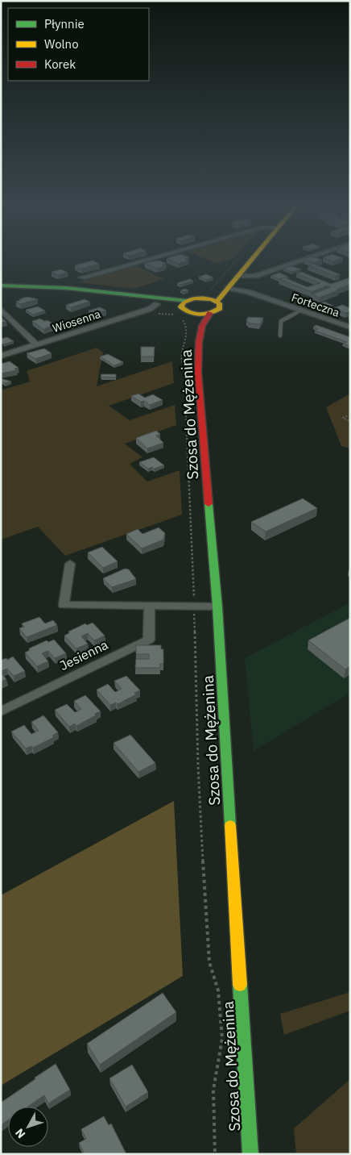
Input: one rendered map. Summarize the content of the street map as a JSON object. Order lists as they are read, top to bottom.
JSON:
{
  "streets": {
    "main road": ["Szosa do Mężenina"],
    "street": ["Forteczna", "Wiosenna", "Jesienna"]
  },
  "legend": ["Płynnie", "Wolno", "Korek"],
  "north": "bottom left"
}
